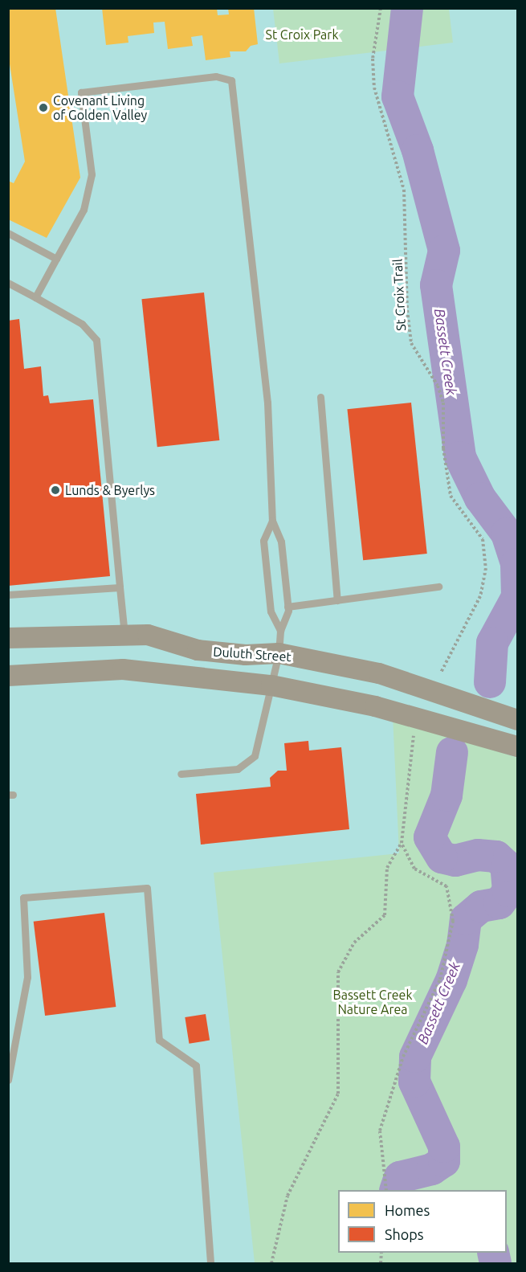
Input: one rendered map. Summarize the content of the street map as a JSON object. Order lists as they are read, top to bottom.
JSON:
{
  "streets": {
    "street": ["Duluth Street"],
    "path": ["St Croix Trail"]
  },
  "water": ["Bassett Creek"],
  "parks": ["St Croix Park", "Bassett Creek Nature Area"],
  "places": ["Covenant Living of Golden Valley", "Lunds & Byerlys"],
  "legend": ["Homes", "Shops"]
}
